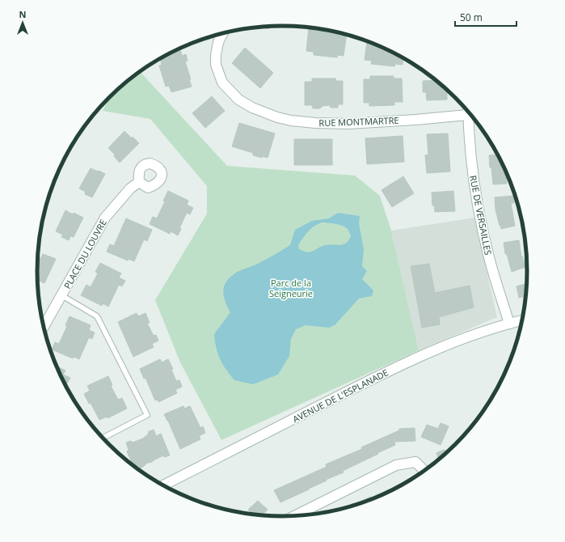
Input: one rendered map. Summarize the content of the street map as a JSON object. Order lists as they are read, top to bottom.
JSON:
{
  "streets": {
    "street": [
      "RUE MONTMARTRE",
      "RUE DE VERSAILLES",
      "PLACE DU LOUVRE",
      "AVENUE DE L'ESPLANADE"
    ]
  },
  "crossings": [
    ["RUE DE VERSAILLES", "AVENUE DE L'ESPLANADE"]
  ],
  "parks": ["Parc de la Seigneurie"],
  "scale_bar": "50 m",
  "north": "top"
}
